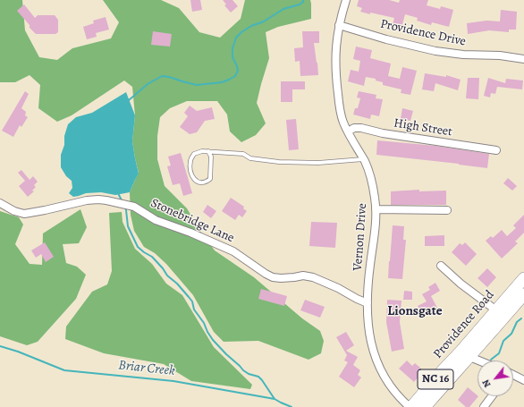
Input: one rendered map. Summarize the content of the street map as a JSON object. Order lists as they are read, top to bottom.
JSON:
{
  "streets": {
    "main road": ["Providence Road", "NC 16"],
    "street": [
      "Providence Drive",
      "High Street",
      "Stonebridge Lane",
      "Vernon Drive"
    ]
  },
  "crossings": [
    ["Providence Drive", "Vernon Drive"],
    ["High Street", "Vernon Drive"],
    ["Stonebridge Lane", "Vernon Drive"],
    ["Vernon Drive", "Providence Road"]
  ],
  "districts": ["Lionsgate"],
  "water": ["Briar Creek"],
  "north": "bottom left"
}
